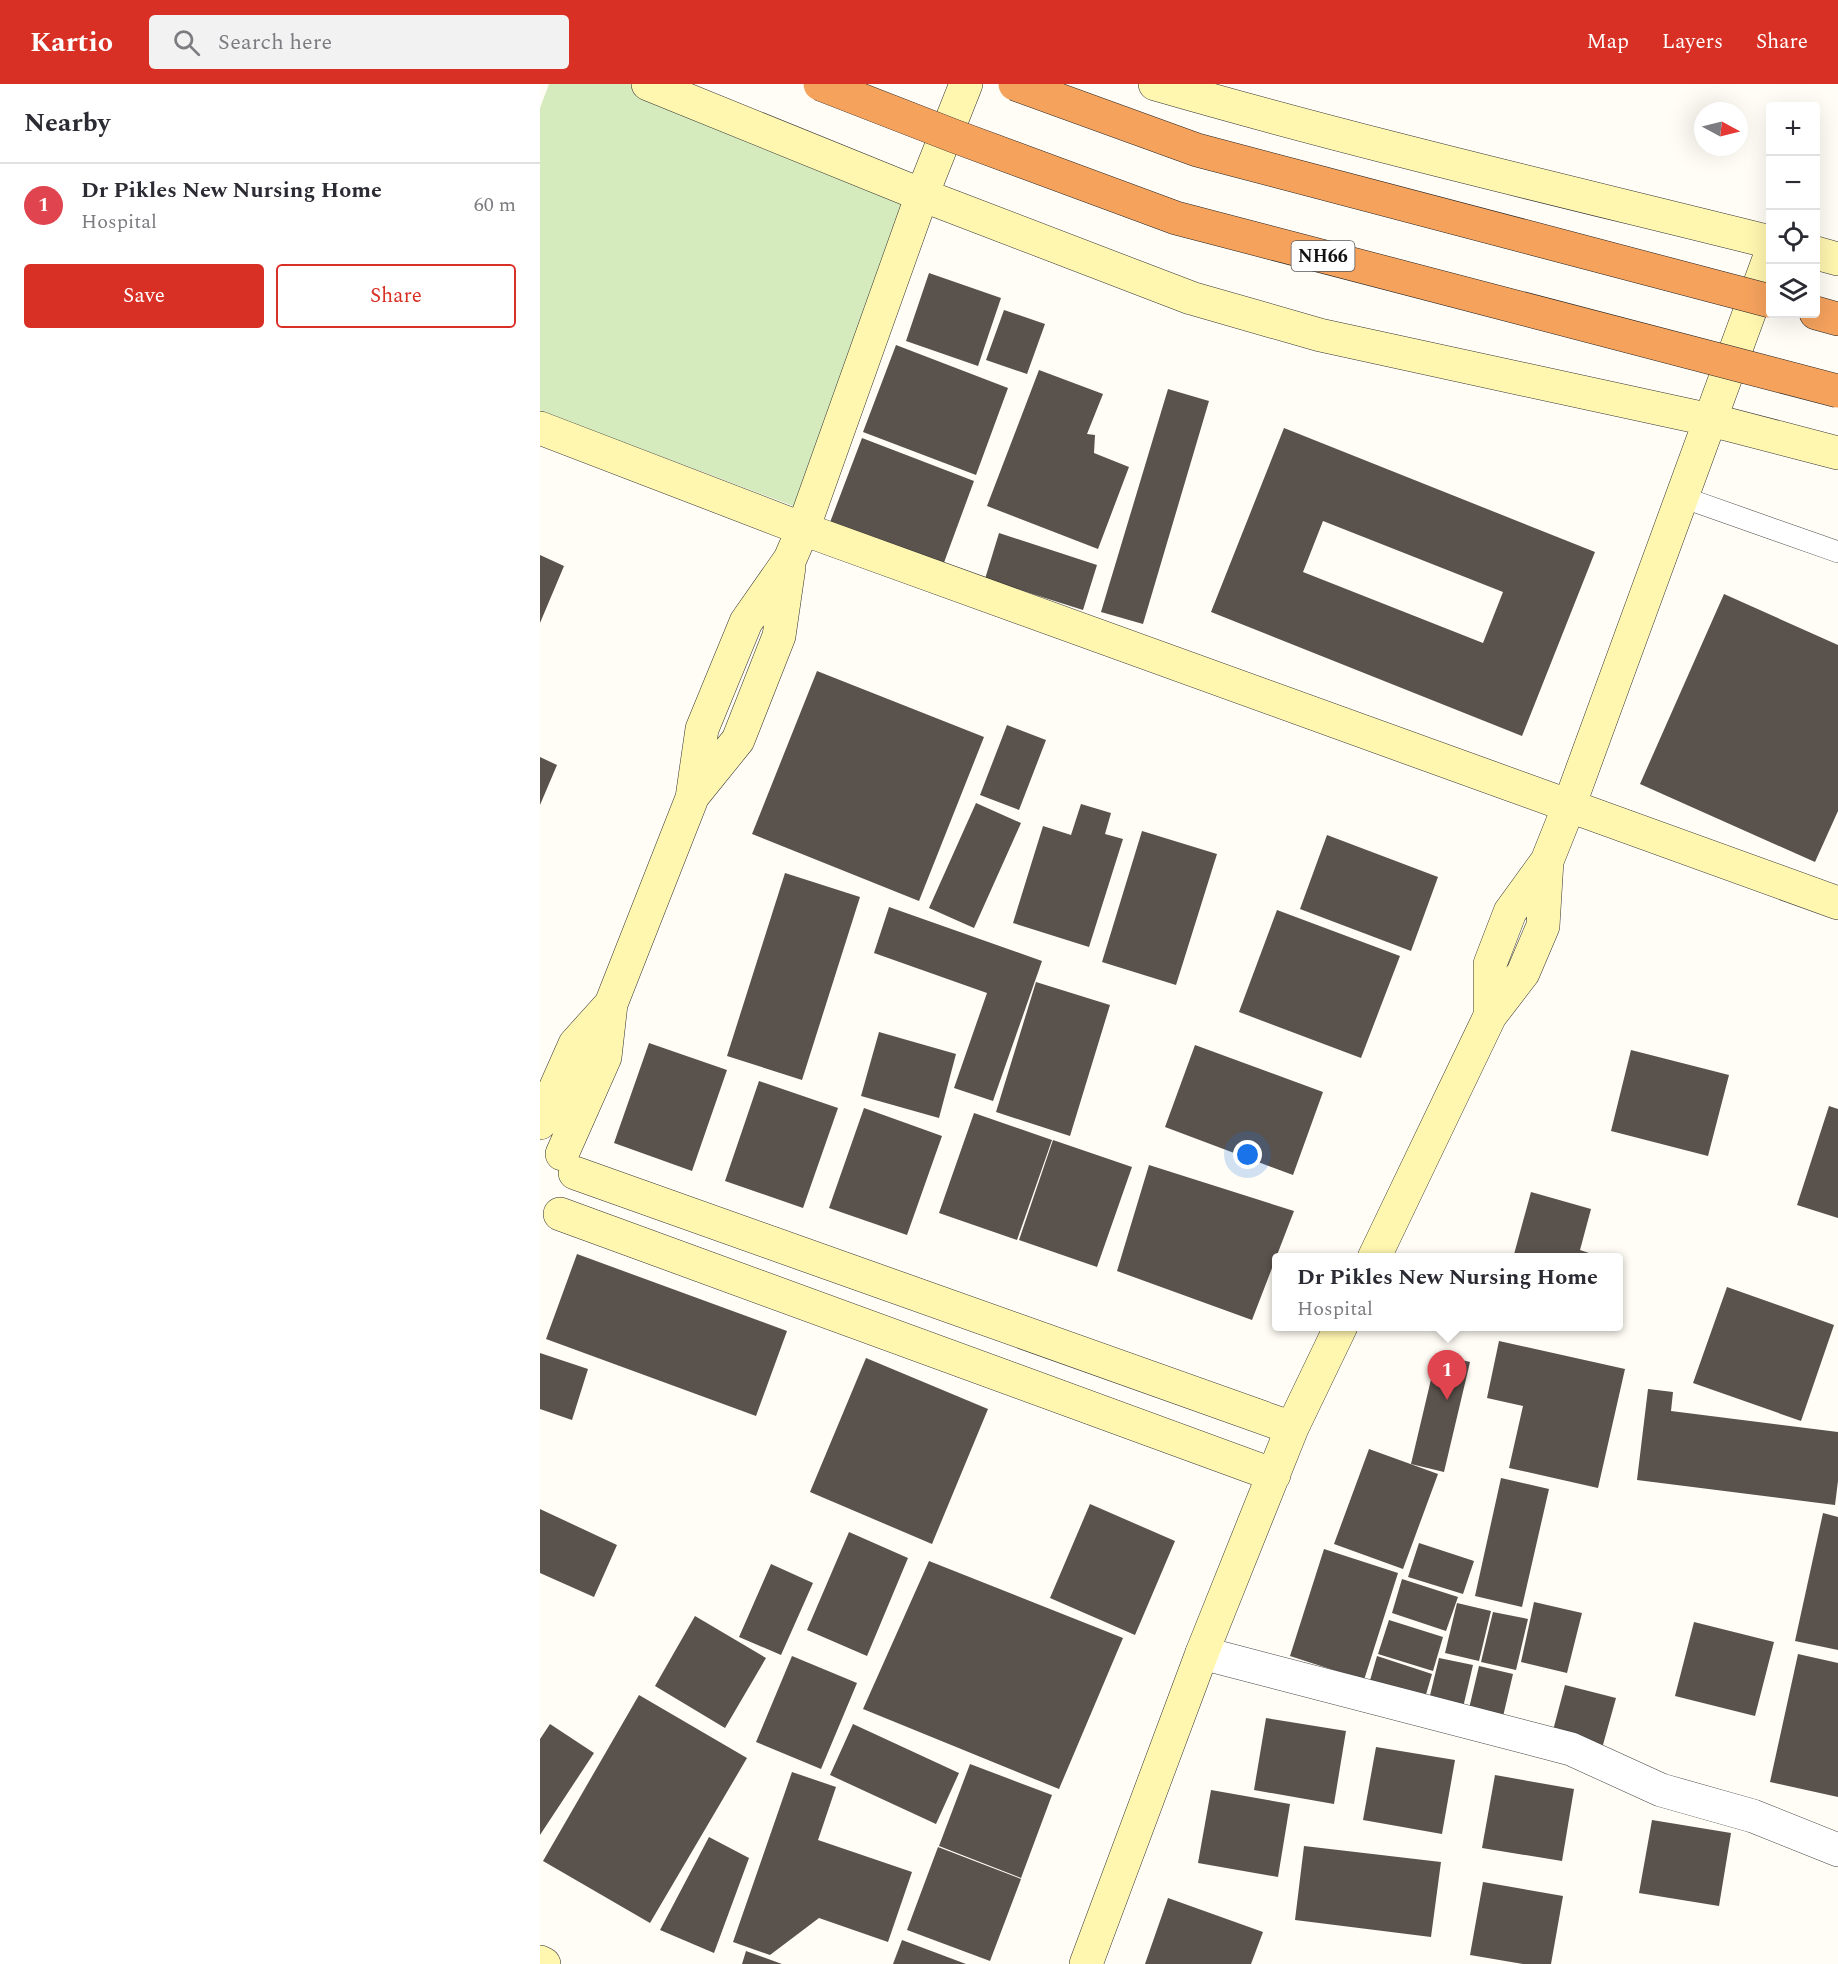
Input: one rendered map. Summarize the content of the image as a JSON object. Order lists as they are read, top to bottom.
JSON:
{
  "streets": {
    "highway": ["NH66"]
  },
  "north": "right",
  "page": {
    "header": "Kartio",
    "search": "Search here",
    "nav": ["Map", "Layers", "Share"],
    "heading": "Nearby",
    "map_buttons": ["+", "−"],
    "list": [
      {
        "mark": "1",
        "name": "Dr Pikles New Nursing Home",
        "note": "Hospital",
        "value": "60 m"
      }
    ],
    "buttons": ["Save", "Share"],
    "popup": ["Dr Pikles New Nursing Home", "Hospital"],
    "pins": "1"
  }
}
